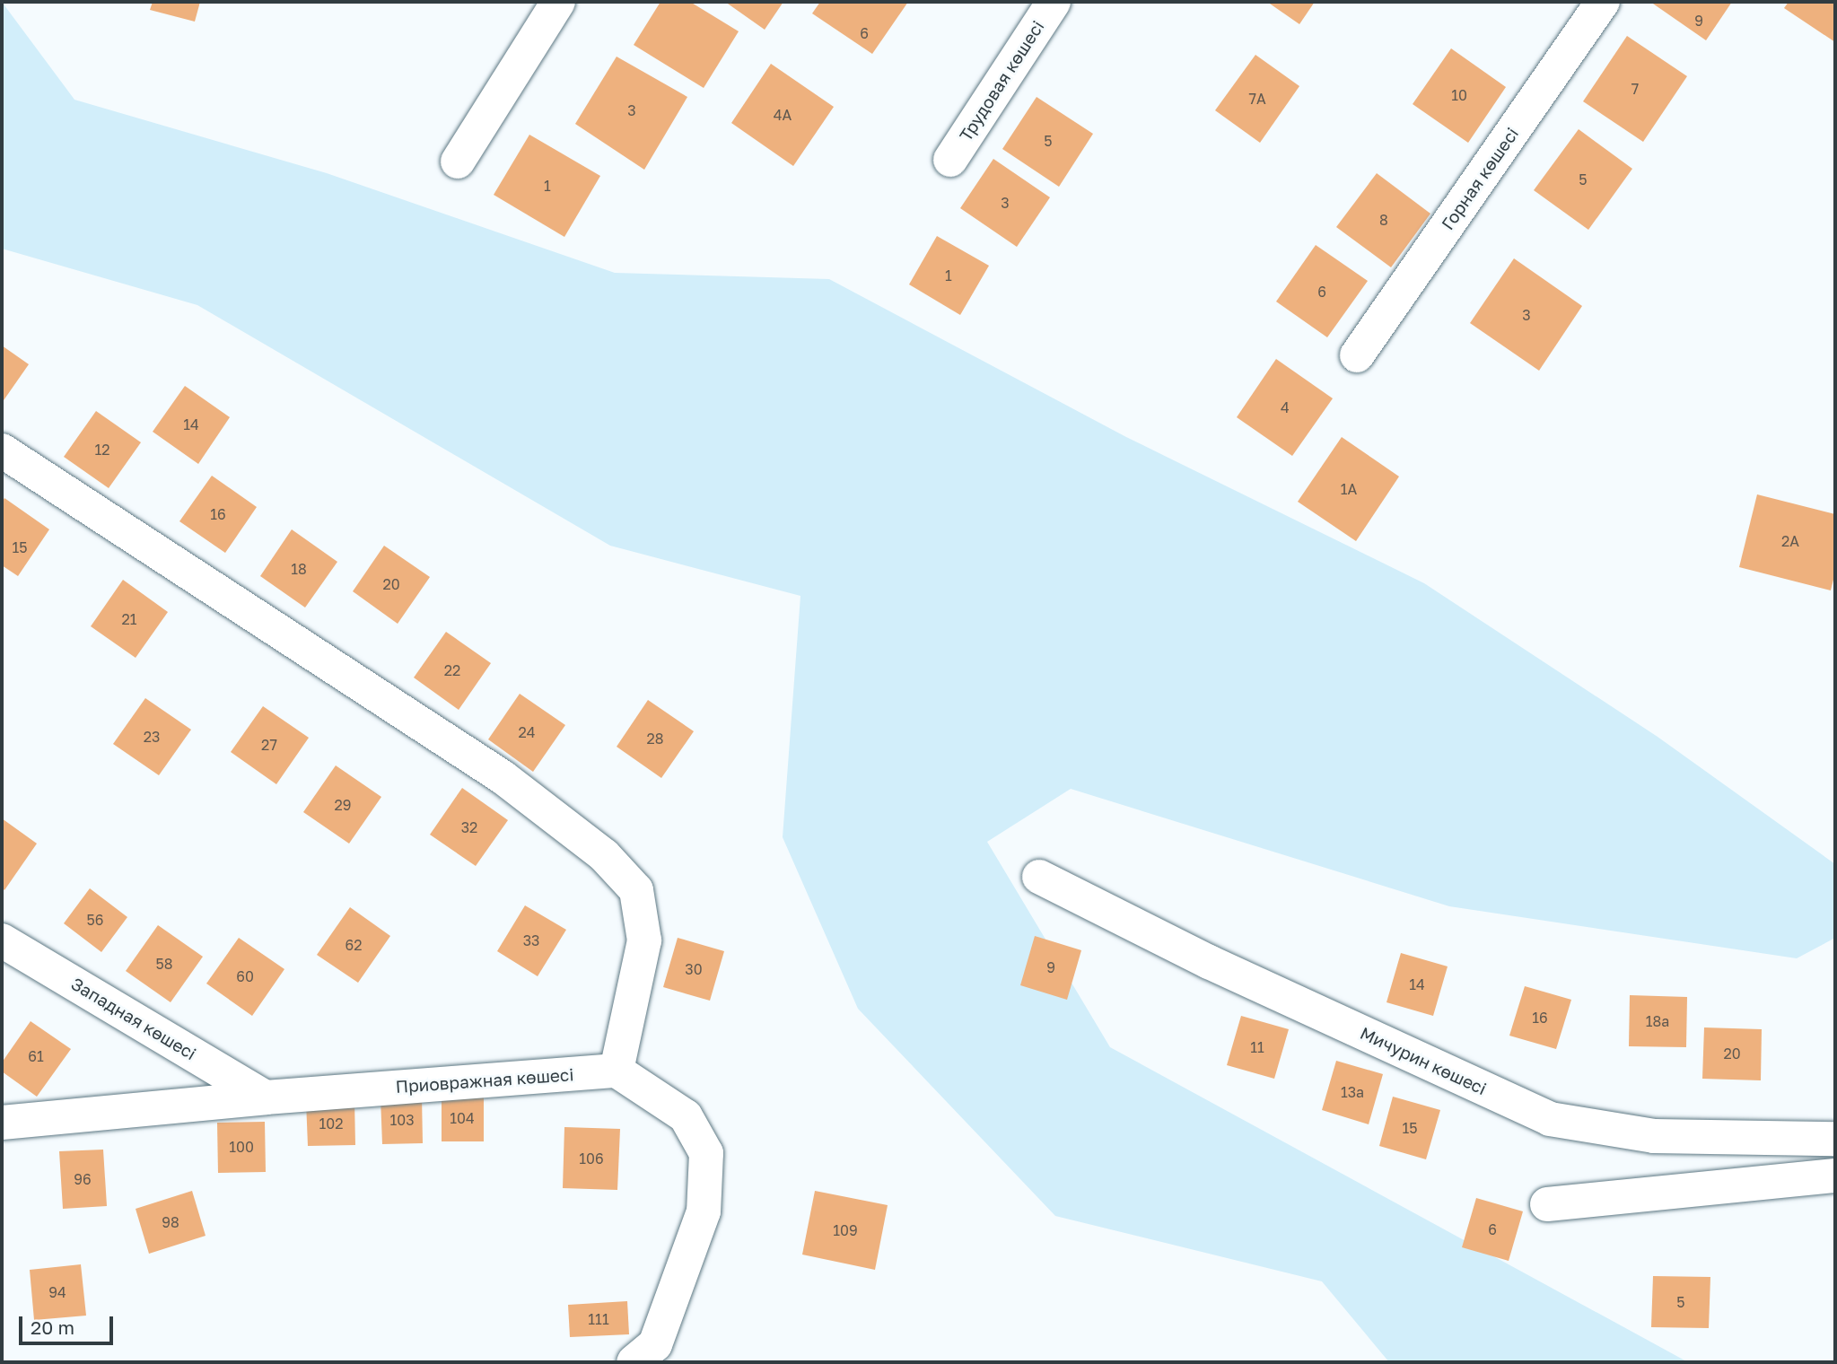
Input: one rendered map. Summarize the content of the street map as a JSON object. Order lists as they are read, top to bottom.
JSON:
{
  "streets": {
    "street": [
      "Трудовая көшесі",
      "Горная көшесі",
      "Западная көшесі",
      "Мичурин көшесі",
      "Приовражная көшесі"
    ]
  },
  "crossings": [
    ["Западная көшесі", "Приовражная көшесі"]
  ],
  "house_numbers": [
    "9",
    "6",
    "7",
    "10",
    "7А",
    "3",
    "4А",
    "5",
    "5",
    "1",
    "3",
    "8",
    "1",
    "6",
    "3",
    "4",
    "14",
    "12",
    "1А",
    "16",
    "2А",
    "15",
    "18",
    "20",
    "21",
    "22",
    "24",
    "23",
    "28",
    "27",
    "29",
    "32",
    "56",
    "33",
    "62",
    "58",
    "9",
    "30",
    "60",
    "14",
    "16",
    "18а",
    "11",
    "20",
    "61",
    "13а",
    "104",
    "103",
    "102",
    "15",
    "100",
    "106",
    "96",
    "98",
    "6",
    "109",
    "94",
    "5",
    "111"
  ],
  "scale_bar": "20 m"
}
